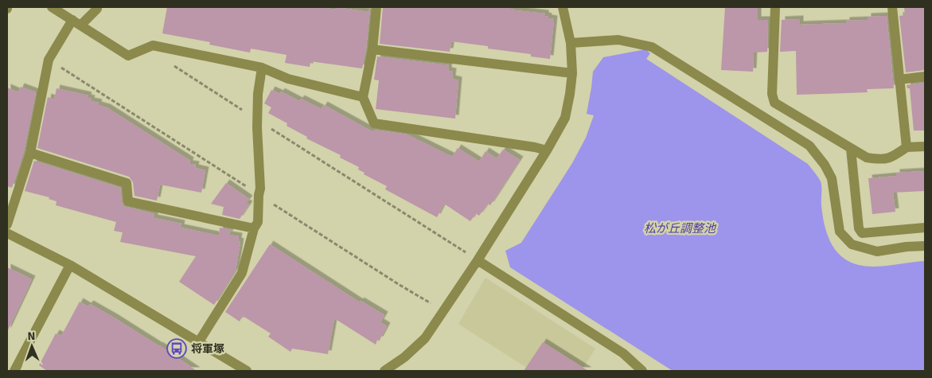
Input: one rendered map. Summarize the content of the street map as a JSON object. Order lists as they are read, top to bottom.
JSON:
{
  "water": ["松が丘調整池"],
  "places": {
    "bus stop": ["将軍塚"]
  },
  "north": "top"
}
